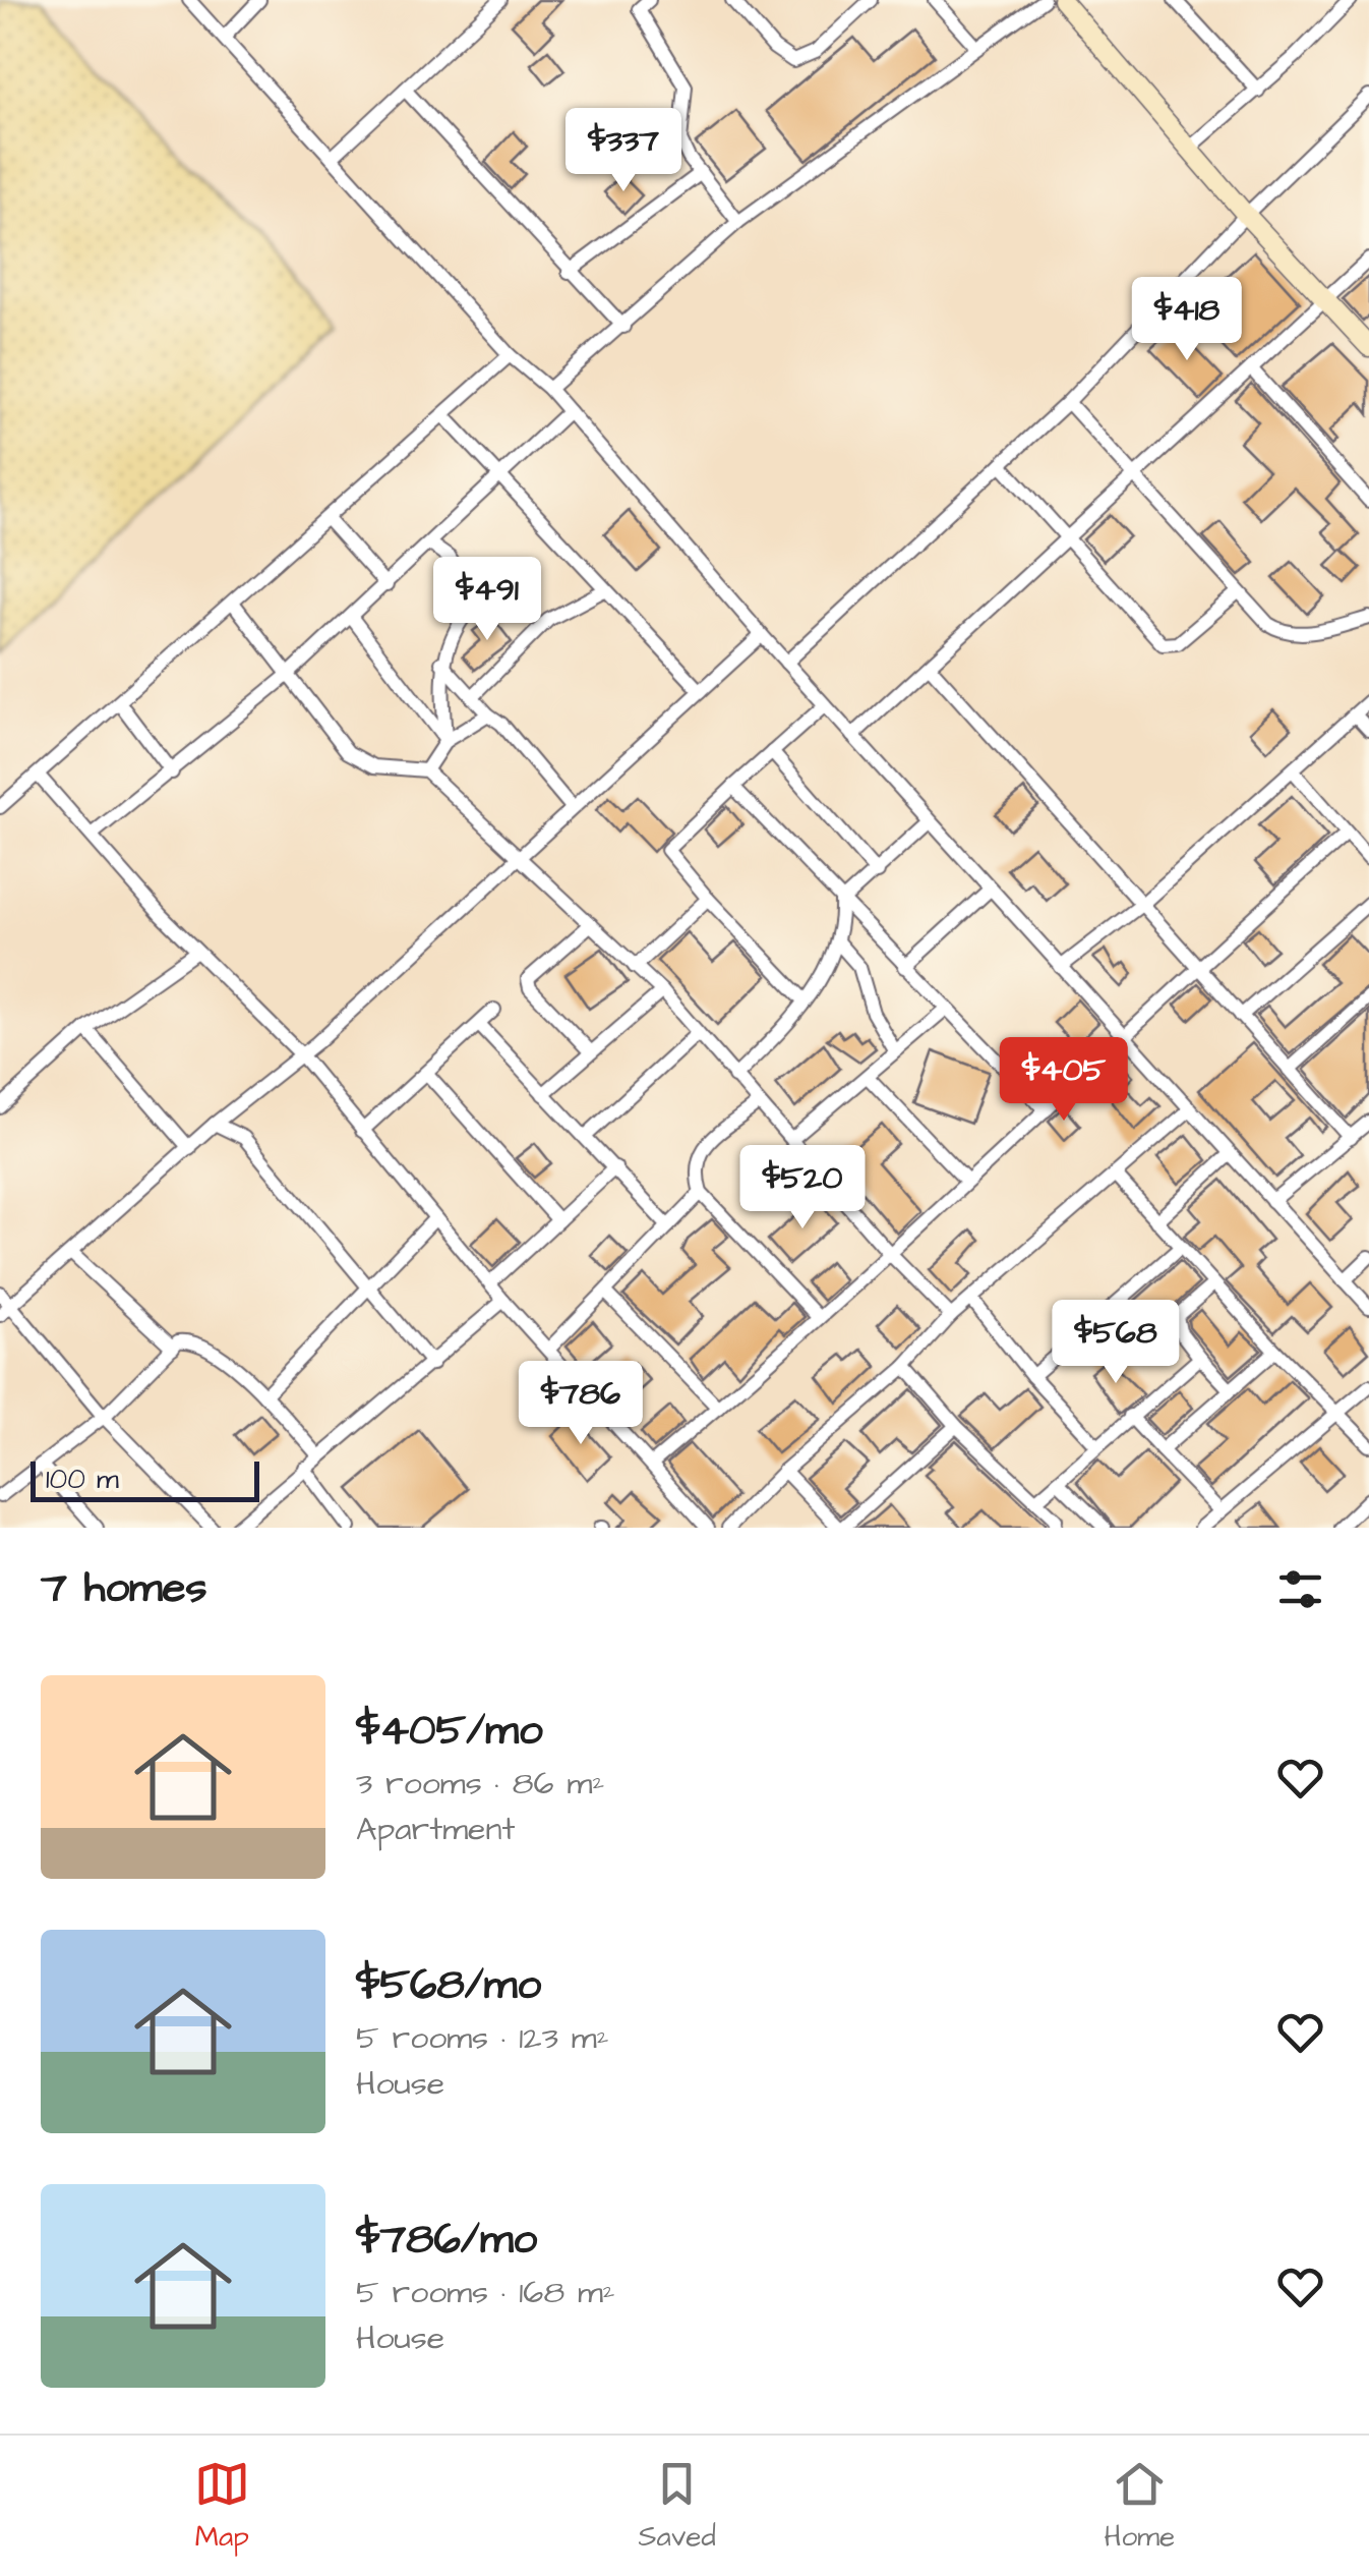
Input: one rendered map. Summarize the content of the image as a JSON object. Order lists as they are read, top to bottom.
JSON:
{
  "scale_bar": "100 m",
  "page": {
    "price": [
      "$337",
      "$418",
      "$491",
      "$405",
      "$520",
      "$568",
      "$786"
    ],
    "scale": "100 m",
    "heading": "7 homes",
    "list": [
      {
        "name": "$405/mo",
        "note": "3 rooms · 86 m² · Apartment"
      },
      {
        "name": "$568/mo",
        "note": "5 rooms · 123 m² · House"
      },
      {
        "name": "$786/mo",
        "note": "5 rooms · 168 m² · House"
      }
    ],
    "tabs": ["Map", "Saved", "Home"]
  }
}
